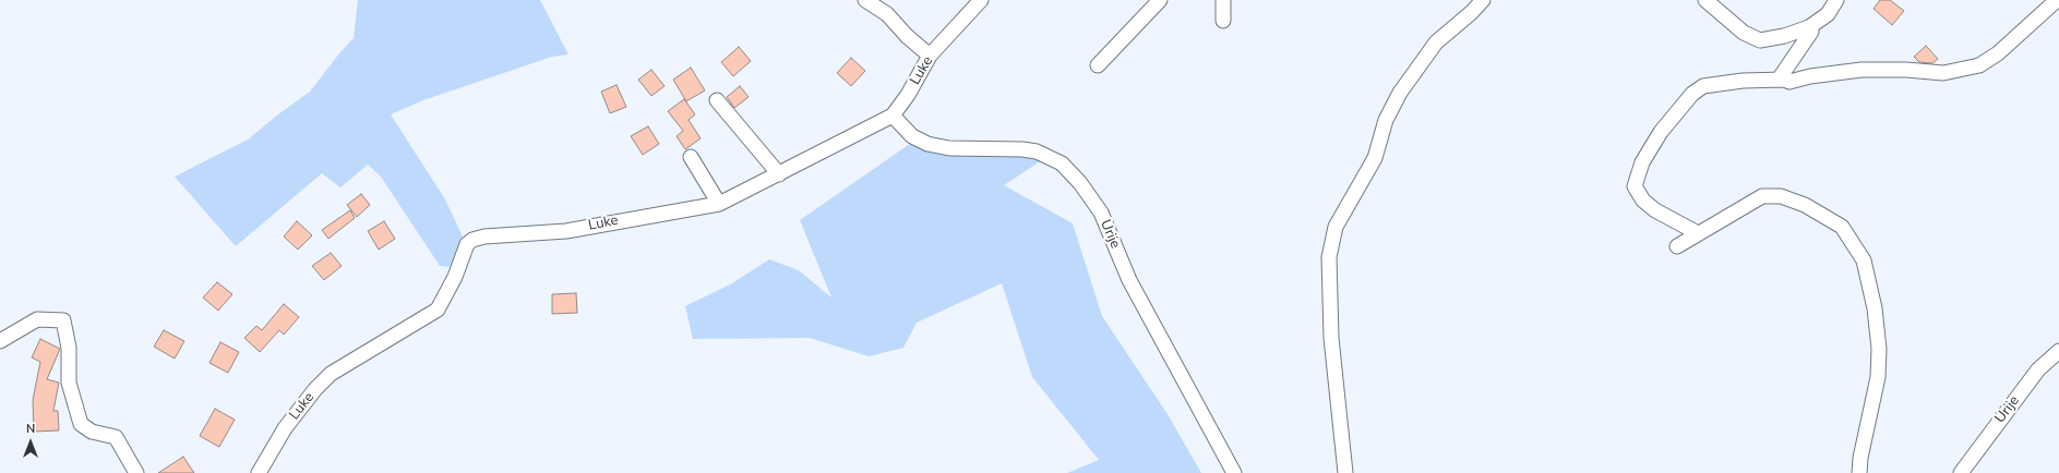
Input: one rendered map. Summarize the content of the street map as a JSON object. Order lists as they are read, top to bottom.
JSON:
{
  "streets": {
    "street": ["Luke", "Urije"]
  },
  "crossings": [
    ["Luke", "Urije"]
  ],
  "north": "top"
}
